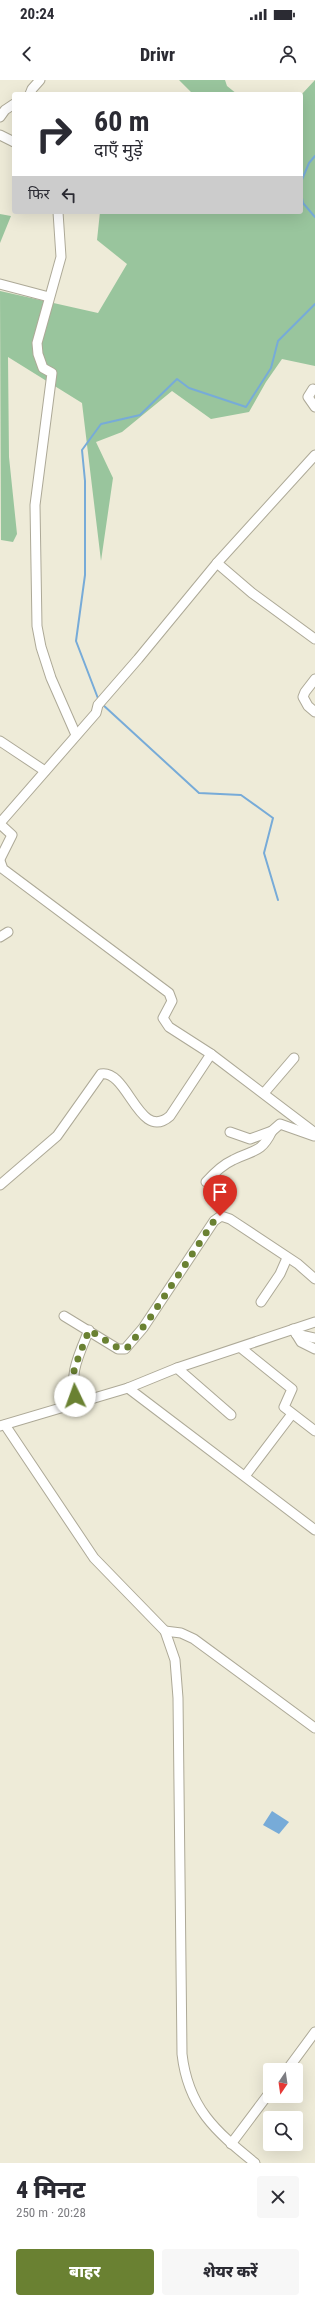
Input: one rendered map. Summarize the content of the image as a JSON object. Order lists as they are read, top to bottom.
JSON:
{
  "north": "bottom",
  "page": {
    "status": "20:24",
    "header": "Drivr",
    "turn": ["60 m", "दाएँ मुड़ें"],
    "then": "फिर",
    "heading": ["4 मिनट", "250 m · 20:28"],
    "buttons": ["बाहर", "शेयर करें"]
  }
}
